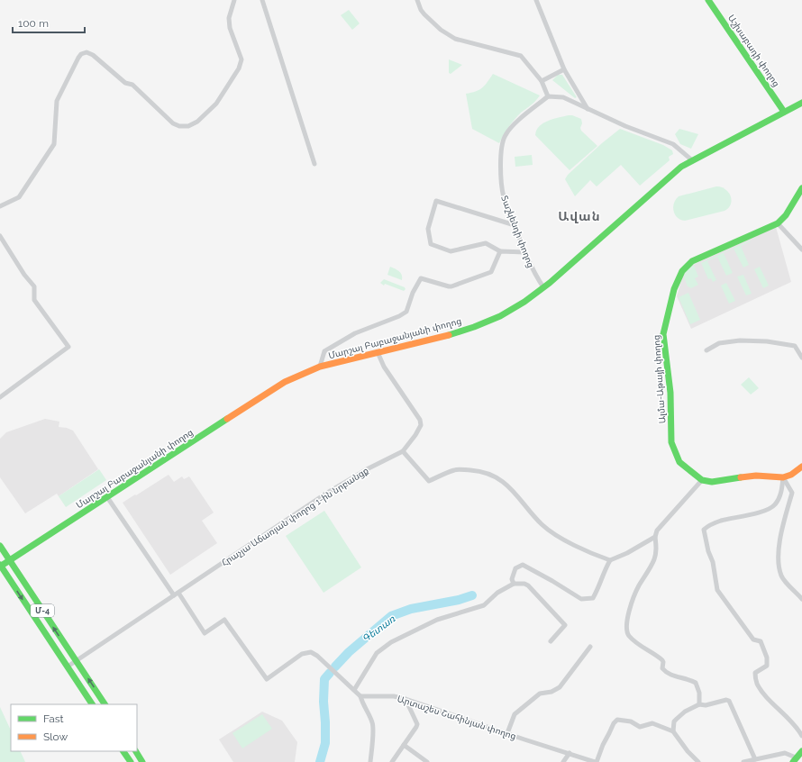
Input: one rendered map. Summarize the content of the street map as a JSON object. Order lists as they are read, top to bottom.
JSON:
{
  "streets": {
    "main road": [
      "Աշխաբադի փողոց",
      "Մարշալ Բաբաջանյանի փողոց",
      "Ալմա-Աթայի փողոց",
      "Մ-4"
    ],
    "street": ["Տաշկենդի փողոց", "Հրաչյա Աճառյան փողոց 1-ին նրբանցք", "Արտաշես Շահինյան փողոց"]
  },
  "crossings": [
    ["Աշխաբադի փողոց", "Մարշալ Բաբաջանյանի փողոց"],
    ["Տաշկենդի փողոց", "Մարշալ Բաբաջանյանի փողոց"],
    ["Մարշալ Բաբաջանյանի փողոց", "Մ-4"],
    ["Հրաչյա Աճառյան փողոց 1-ին նրբանցք", "Մ-4"]
  ],
  "districts": ["Ավան"],
  "water": ["Գետառ"],
  "legend": ["Fast", "Slow"],
  "scale_bar": "100 m"
}
